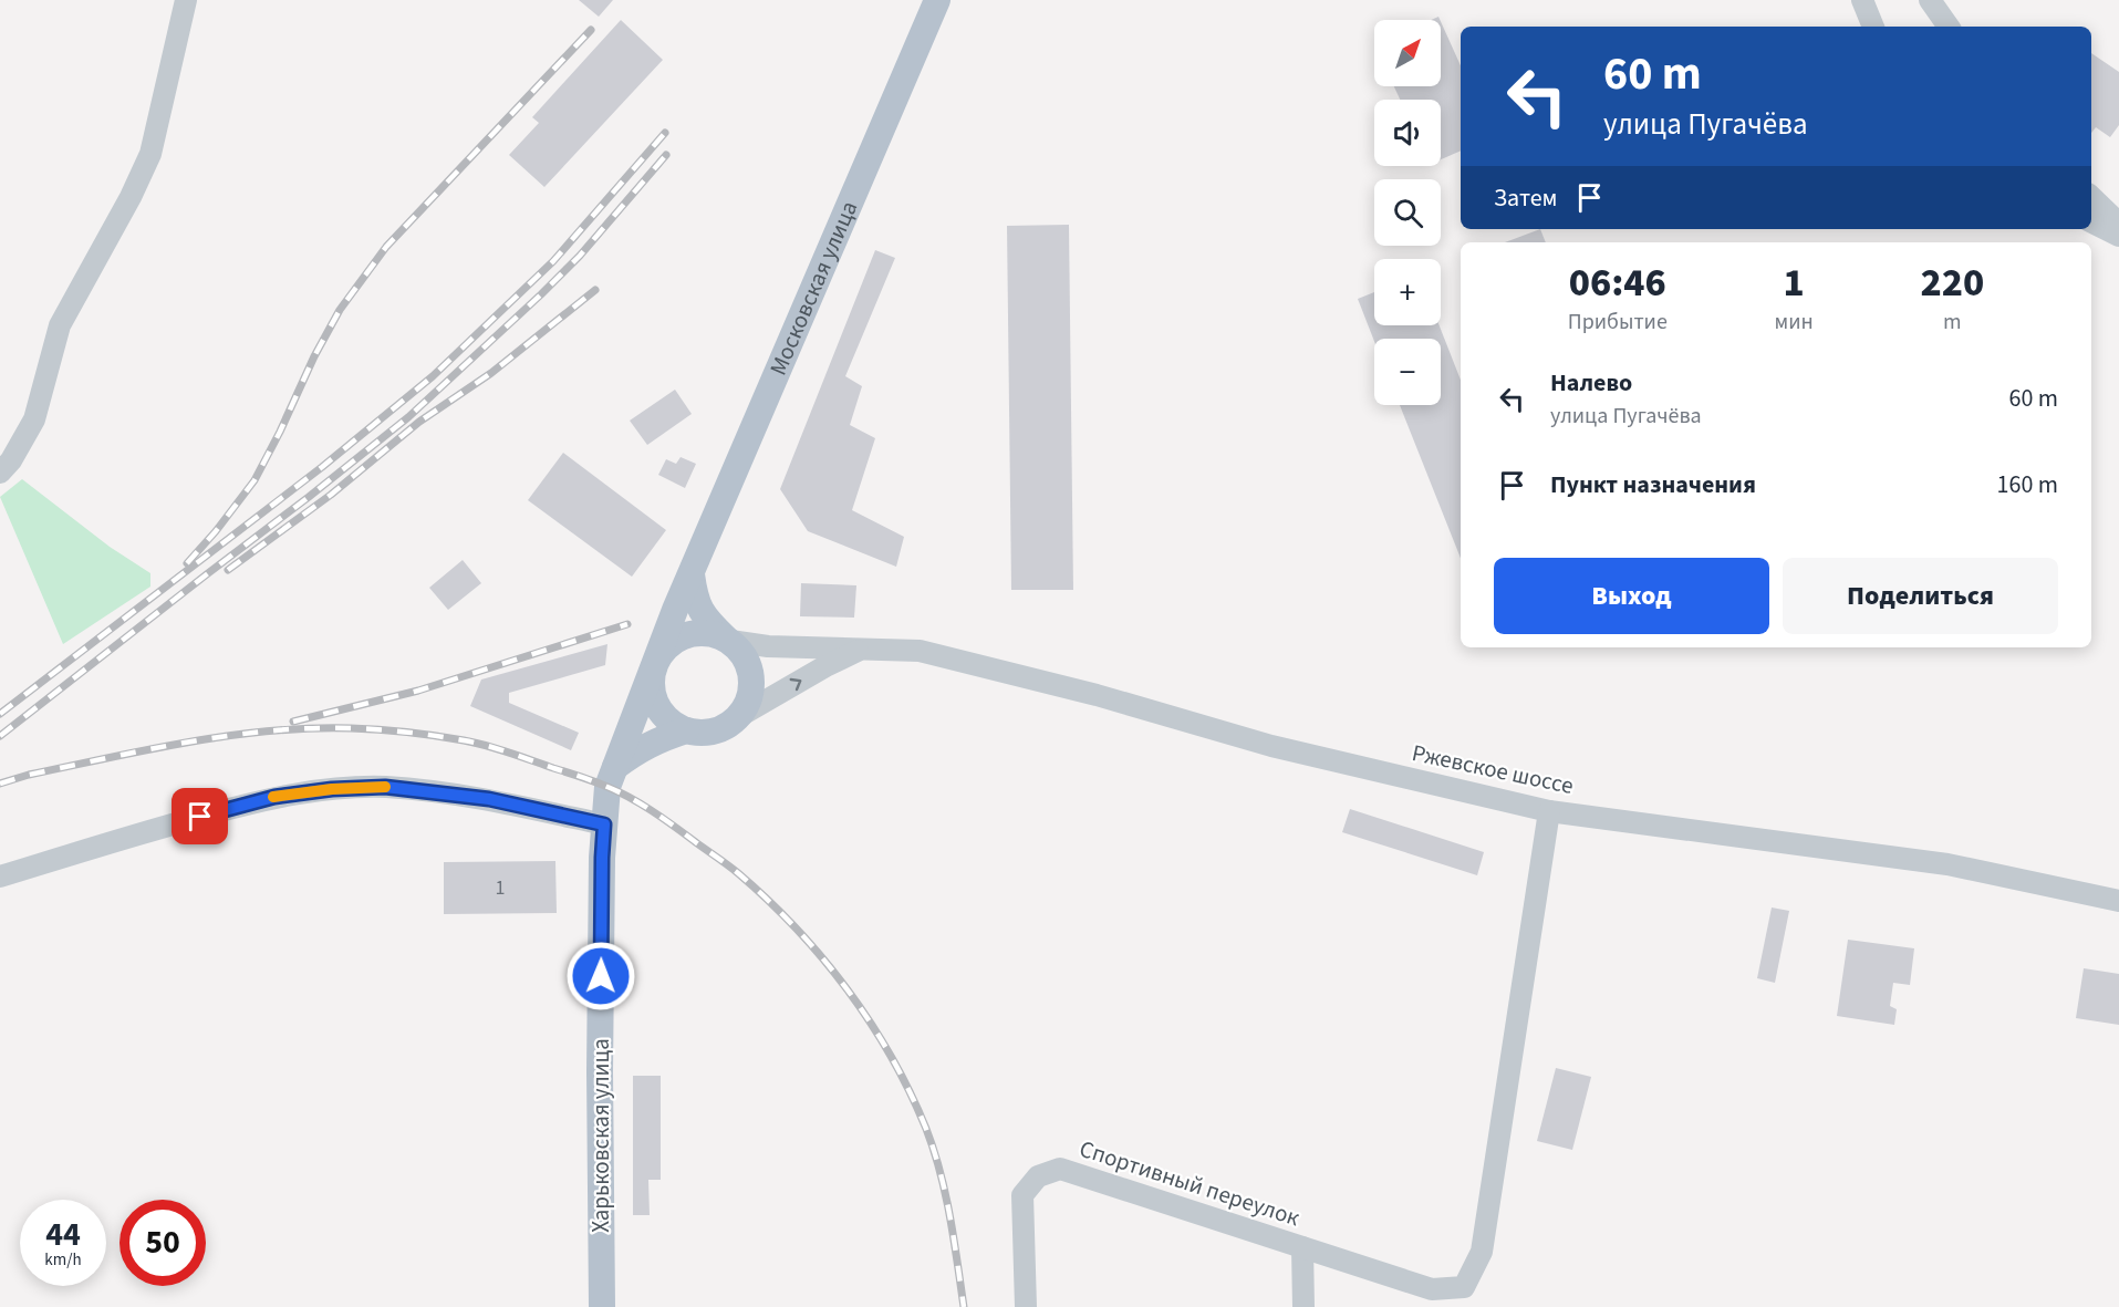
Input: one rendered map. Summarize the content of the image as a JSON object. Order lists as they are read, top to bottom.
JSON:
{
  "streets": {
    "main road": ["Московская улица", "Харьковская улица"],
    "street": ["Ржевское шоссе", "Спортивный переулок"]
  },
  "crossings": [
    ["Московская улица", "Ржевское шоссе"],
    ["Московская улица", "Харьковская улица"],
    ["Ржевское шоссе", "Харьковская улица"],
    ["Ржевское шоссе", "Спортивный переулок"]
  ],
  "house_numbers": ["1"],
  "north": "top right",
  "page": {
    "map_buttons": ["+", "−"],
    "turn": ["60 m", "улица Пугачёва"],
    "then": "Затем",
    "eta": [
      "06:46",
      "Прибытие",
      "1",
      "мин",
      "220",
      "m"
    ],
    "list": [
      {
        "name": "Налево",
        "note": "улица Пугачёва",
        "value": "60 m"
      },
      {
        "name": "Пункт назначения",
        "value": "160 m"
      }
    ],
    "buttons": ["Выход", "Поделиться"],
    "speed": "44 km/h",
    "limit": "50"
  }
}
